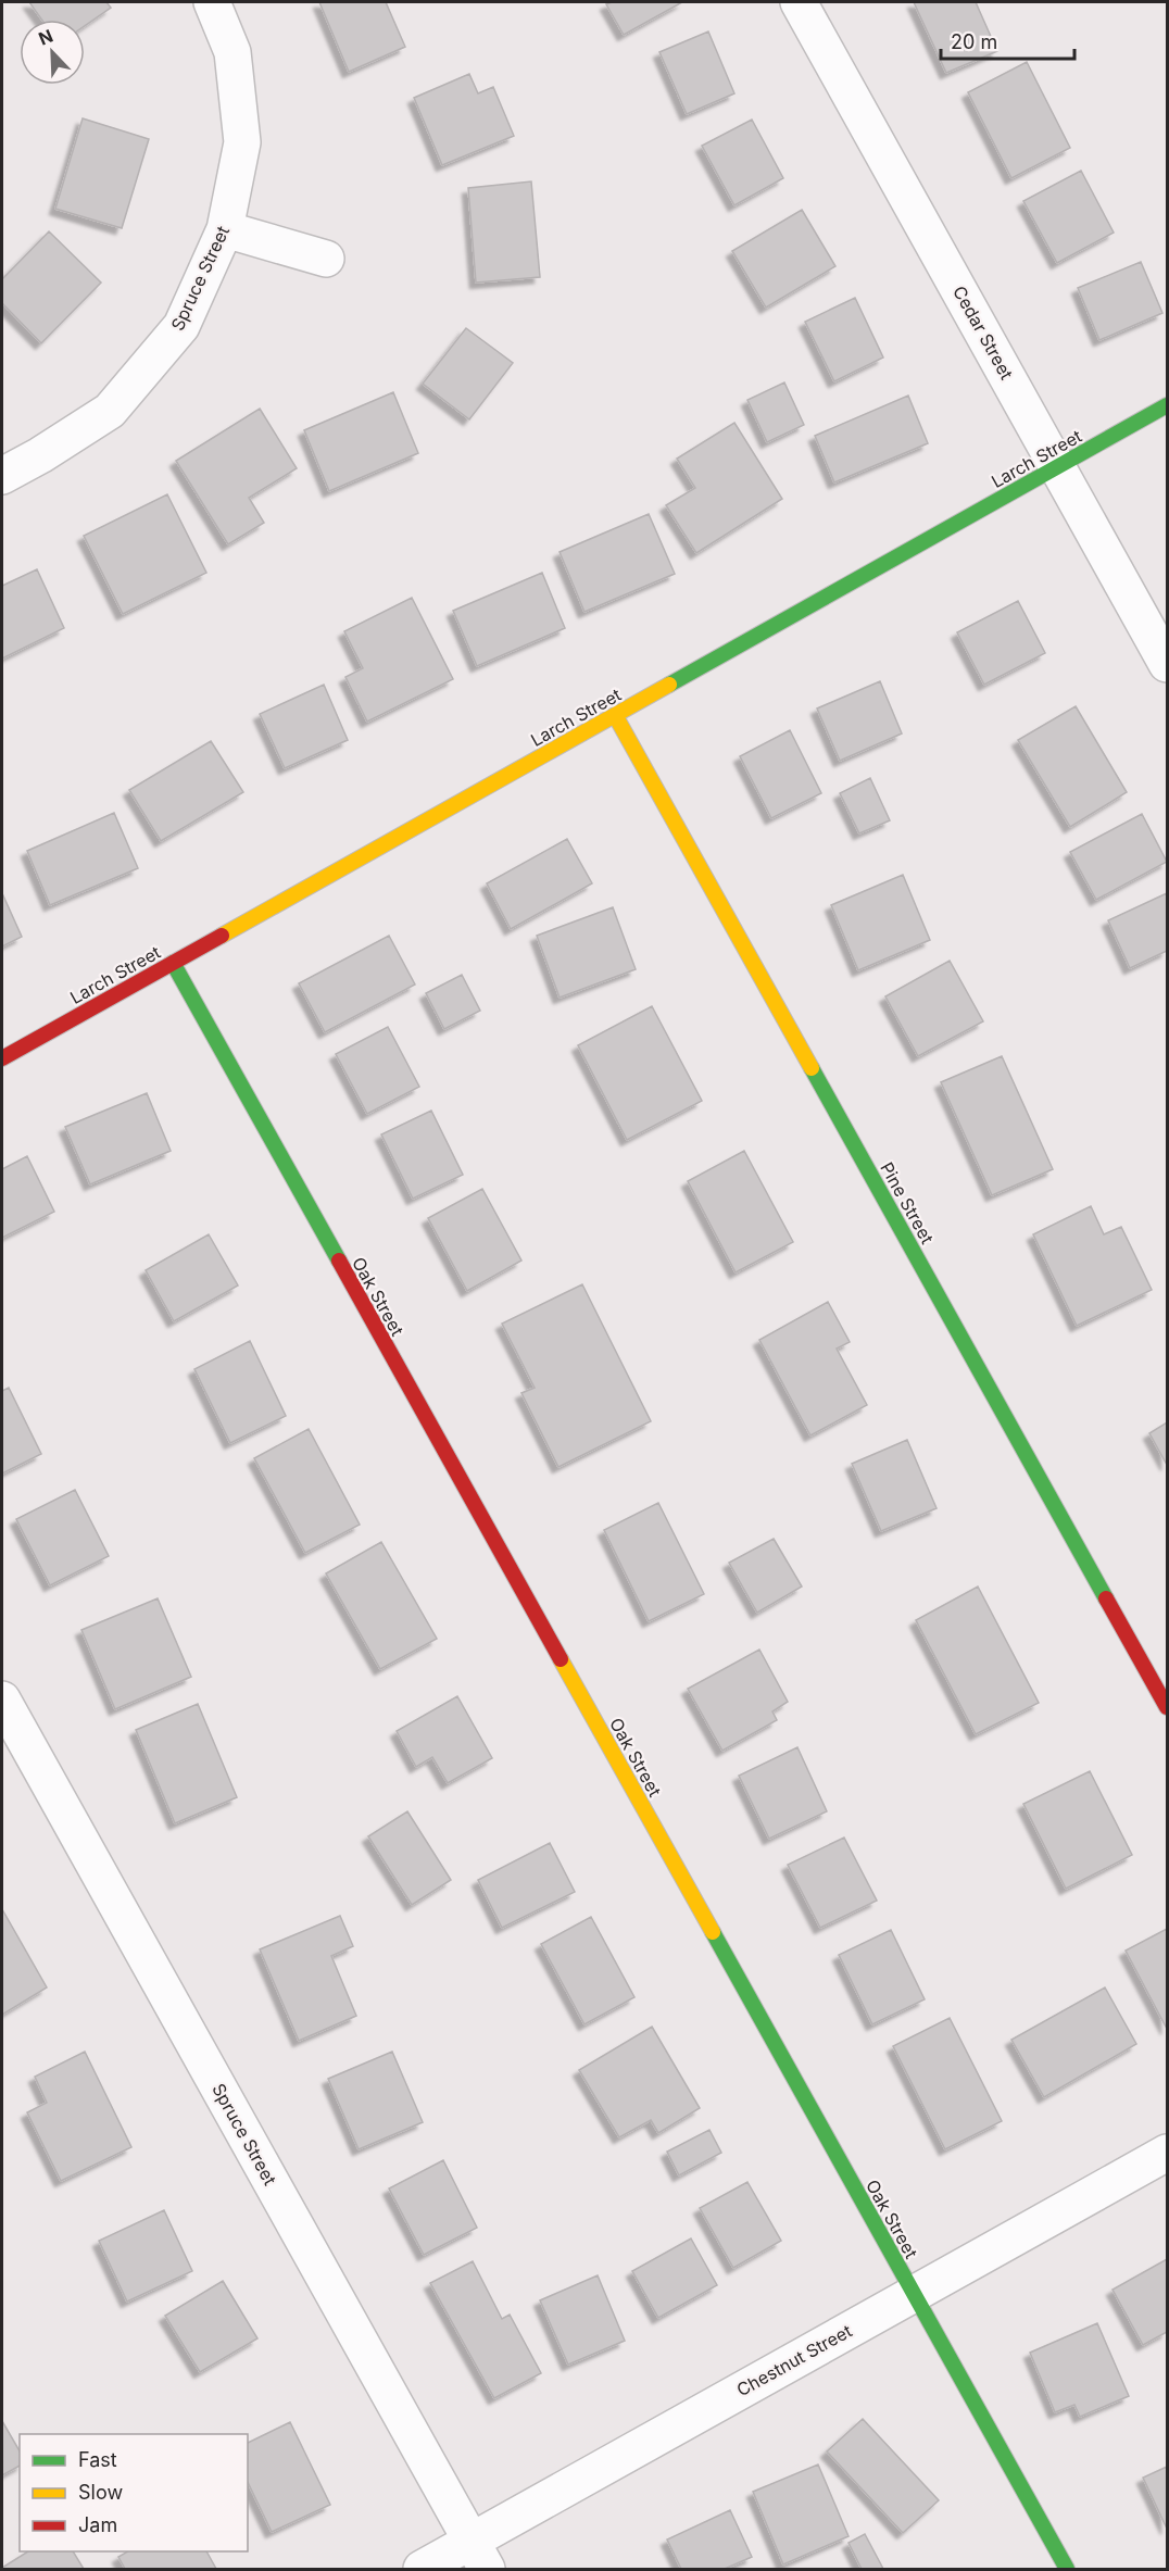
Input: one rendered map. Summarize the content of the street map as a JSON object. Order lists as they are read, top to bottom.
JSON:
{
  "streets": {
    "street": [
      "Spruce Street",
      "Cedar Street",
      "Larch Street",
      "Pine Street",
      "Oak Street",
      "Chestnut Street"
    ]
  },
  "crossings": [
    ["Spruce Street", "Chestnut Street"],
    ["Cedar Street", "Larch Street"],
    ["Larch Street", "Pine Street"],
    ["Larch Street", "Oak Street"],
    ["Oak Street", "Chestnut Street"]
  ],
  "legend": ["Fast", "Slow", "Jam"],
  "scale_bar": "20 m",
  "north": "top left"
}
